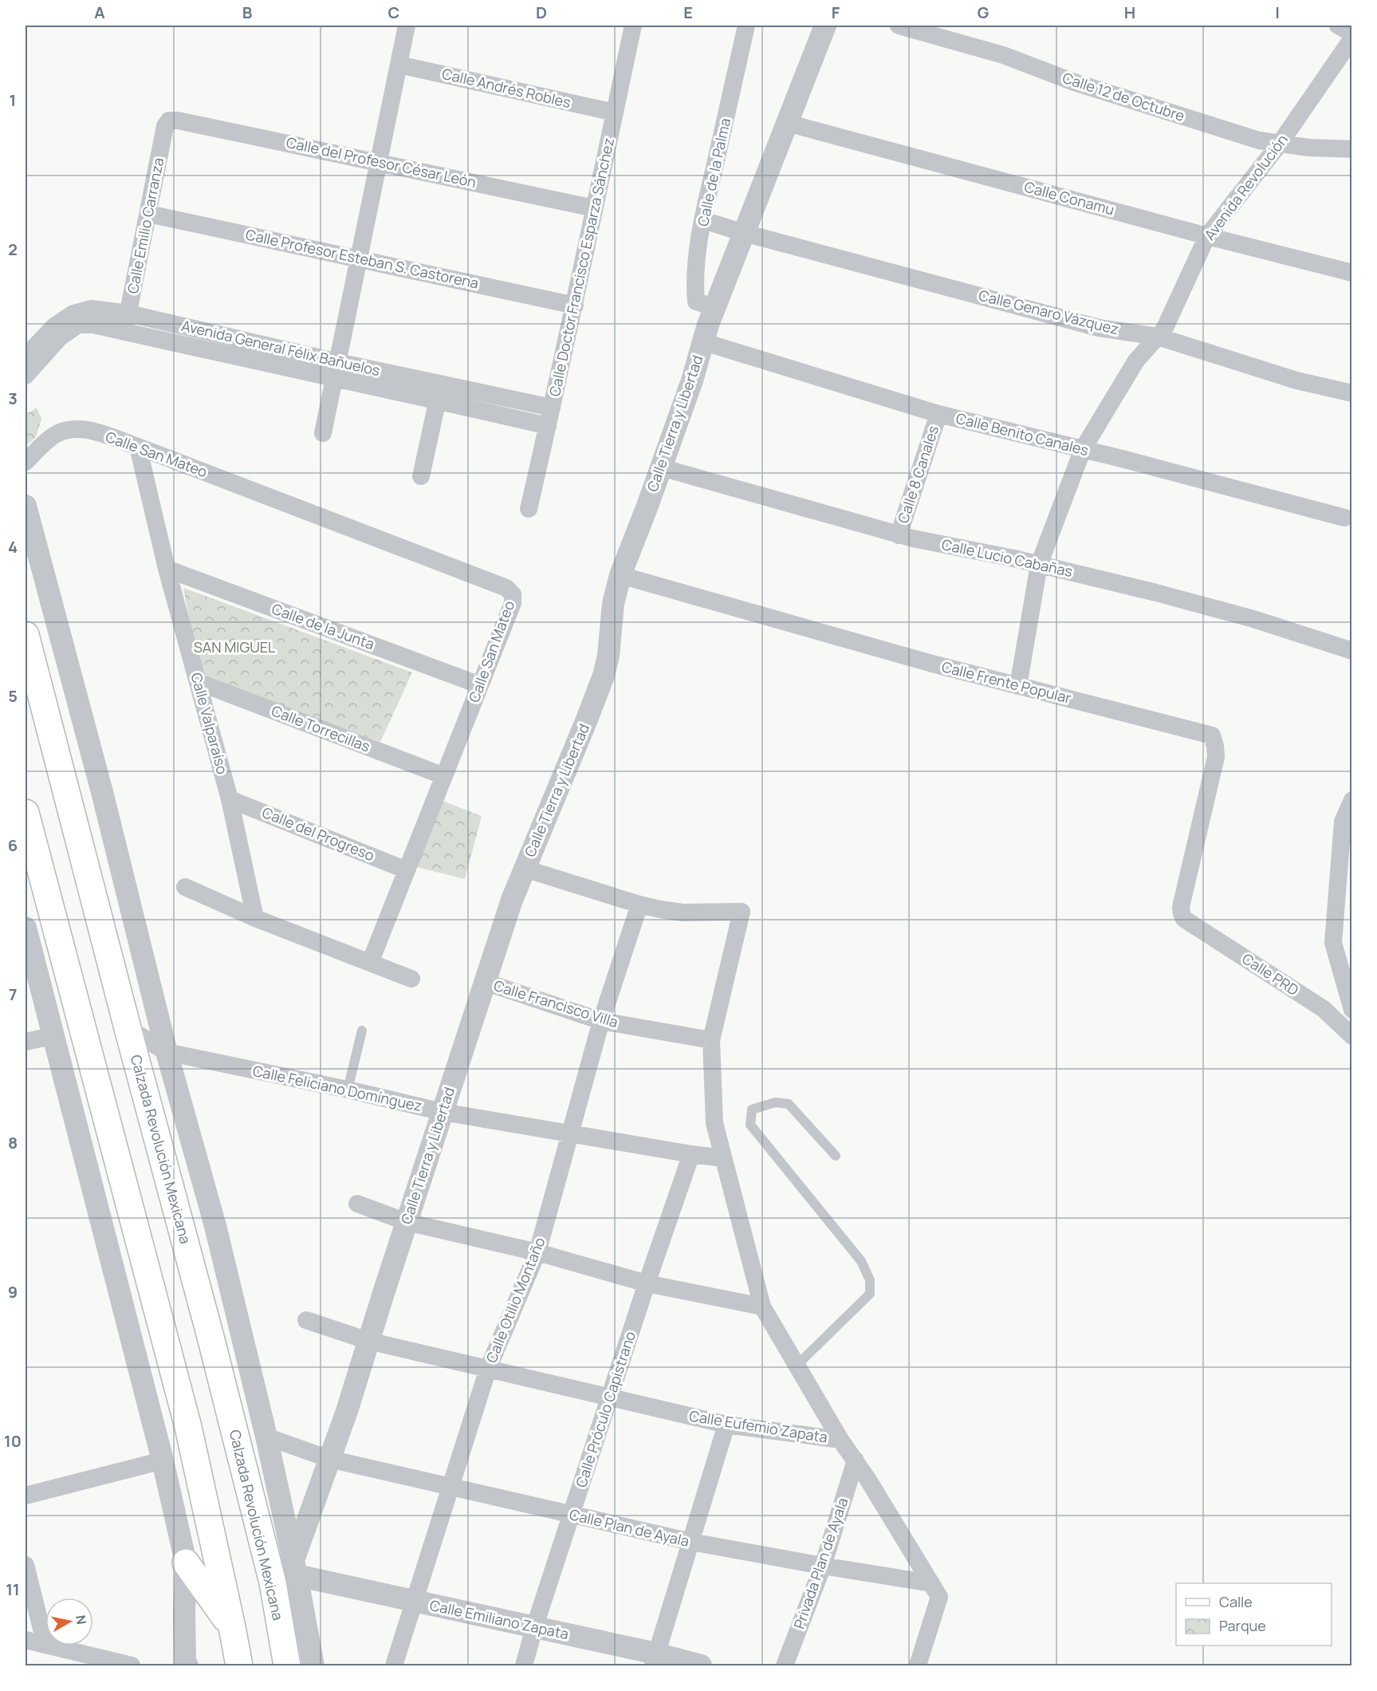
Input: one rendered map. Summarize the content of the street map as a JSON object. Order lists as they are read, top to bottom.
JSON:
{
  "streets": {
    "main road": ["Calzada Revolución Mexicana"],
    "street": [
      "Calle Andrés Robles",
      "Calle 12 de Octubre",
      "Calle del Profesor César León",
      "Calle de la Palma",
      "Avenida Revolución",
      "Calle Conamu",
      "Calle Emilio Carranza",
      "Calle Profesor Esteban S. Castorena",
      "Calle Doctor Francisco Esparza Sánchez",
      "Calle Genaro Vázquez",
      "Avenida General Félix Bañuelos",
      "Calle Tierra y Libertad",
      "Calle Benito Canales",
      "Calle San Mateo",
      "Calle 8 Canales",
      "Calle Lucio Cabañas",
      "Calle de la Junta",
      "Calle Frente Popular",
      "Calle Valparaíso",
      "Calle Torrecillas",
      "Calle del Progreso",
      "Calle PRD",
      "Calle Francisco Villa",
      "Calle Feliciano Domínguez",
      "Calle Otilio Montaño",
      "Calle Próculo Capistrano",
      "Calle Eufemio Zapata",
      "Calle Plan de Ayala",
      "Privada Plan de Ayala",
      "Calle Emiliano Zapata"
    ]
  },
  "crossings": [
    ["Calle Andrés Robles", "Calle Doctor Francisco Esparza Sánchez"],
    ["Calle 12 de Octubre", "Avenida Revolución"],
    ["Calle del Profesor César León", "Calle Emilio Carranza"],
    ["Calle del Profesor César León", "Calle Doctor Francisco Esparza Sánchez"],
    ["Calle de la Palma", "Calle Genaro Vázquez"],
    ["Calle de la Palma", "Calle Tierra y Libertad"],
    ["Avenida Revolución", "Calle Conamu"],
    ["Avenida Revolución", "Calle Genaro Vázquez"],
    ["Avenida Revolución", "Calle Benito Canales"],
    ["Avenida Revolución", "Calle Lucio Cabañas"],
    ["Avenida Revolución", "Calle Frente Popular"],
    ["Calle Conamu", "Calle Tierra y Libertad"],
    ["Calle Emilio Carranza", "Calle Profesor Esteban S. Castorena"],
    ["Calle Emilio Carranza", "Avenida General Félix Bañuelos"],
    ["Calle Profesor Esteban S. Castorena", "Calle Doctor Francisco Esparza Sánchez"],
    ["Calle Doctor Francisco Esparza Sánchez", "Avenida General Félix Bañuelos"],
    ["Calle Genaro Vázquez", "Calle Tierra y Libertad"],
    ["Calle Tierra y Libertad", "Calle Benito Canales"],
    ["Calle Tierra y Libertad", "Calle Lucio Cabañas"],
    ["Calle Tierra y Libertad", "Calle Frente Popular"],
    ["Calle Tierra y Libertad", "Calle Francisco Villa"],
    ["Calle Tierra y Libertad", "Calle Feliciano Domínguez"],
    ["Calle Tierra y Libertad", "Calle Eufemio Zapata"],
    ["Calle Tierra y Libertad", "Calle Plan de Ayala"],
    ["Calle Tierra y Libertad", "Calle Emiliano Zapata"],
    ["Calle Benito Canales", "Calle 8 Canales"],
    ["Calle San Mateo", "Calle de la Junta"],
    ["Calle San Mateo", "Calle Valparaíso"],
    ["Calle San Mateo", "Calle Torrecillas"],
    ["Calle San Mateo", "Calle del Progreso"],
    ["Calle 8 Canales", "Calle Lucio Cabañas"],
    ["Calle de la Junta", "Calle Valparaíso"],
    ["Calle Frente Popular", "Calle PRD"],
    ["Calle Valparaíso", "Calle Torrecillas"],
    ["Calle Valparaíso", "Calle del Progreso"],
    ["Calle Francisco Villa", "Calle Otilio Montaño"],
    ["Calle Feliciano Domínguez", "Calzada Revolución Mexicana"],
    ["Calle Feliciano Domínguez", "Calle Otilio Montaño"],
    ["Calle Feliciano Domínguez", "Calle Próculo Capistrano"],
    ["Calle Otilio Montaño", "Calle Eufemio Zapata"],
    ["Calle Otilio Montaño", "Calle Plan de Ayala"],
    ["Calle Otilio Montaño", "Calle Emiliano Zapata"],
    ["Calle Próculo Capistrano", "Calle Eufemio Zapata"],
    ["Calle Próculo Capistrano", "Calle Plan de Ayala"],
    ["Calle Próculo Capistrano", "Calle Emiliano Zapata"],
    ["Calle Plan de Ayala", "Privada Plan de Ayala"]
  ],
  "parks": ["SAN MIGUEL"],
  "legend": ["Calle", "Parque"],
  "north": "right",
  "grid": {
    "columns": [
      "A",
      "B",
      "C",
      "D",
      "E",
      "F",
      "G",
      "H",
      "I"
    ],
    "rows": [
      "1",
      "2",
      "3",
      "4",
      "5",
      "6",
      "7",
      "8",
      "9",
      "10",
      "11"
    ]
  }
}
